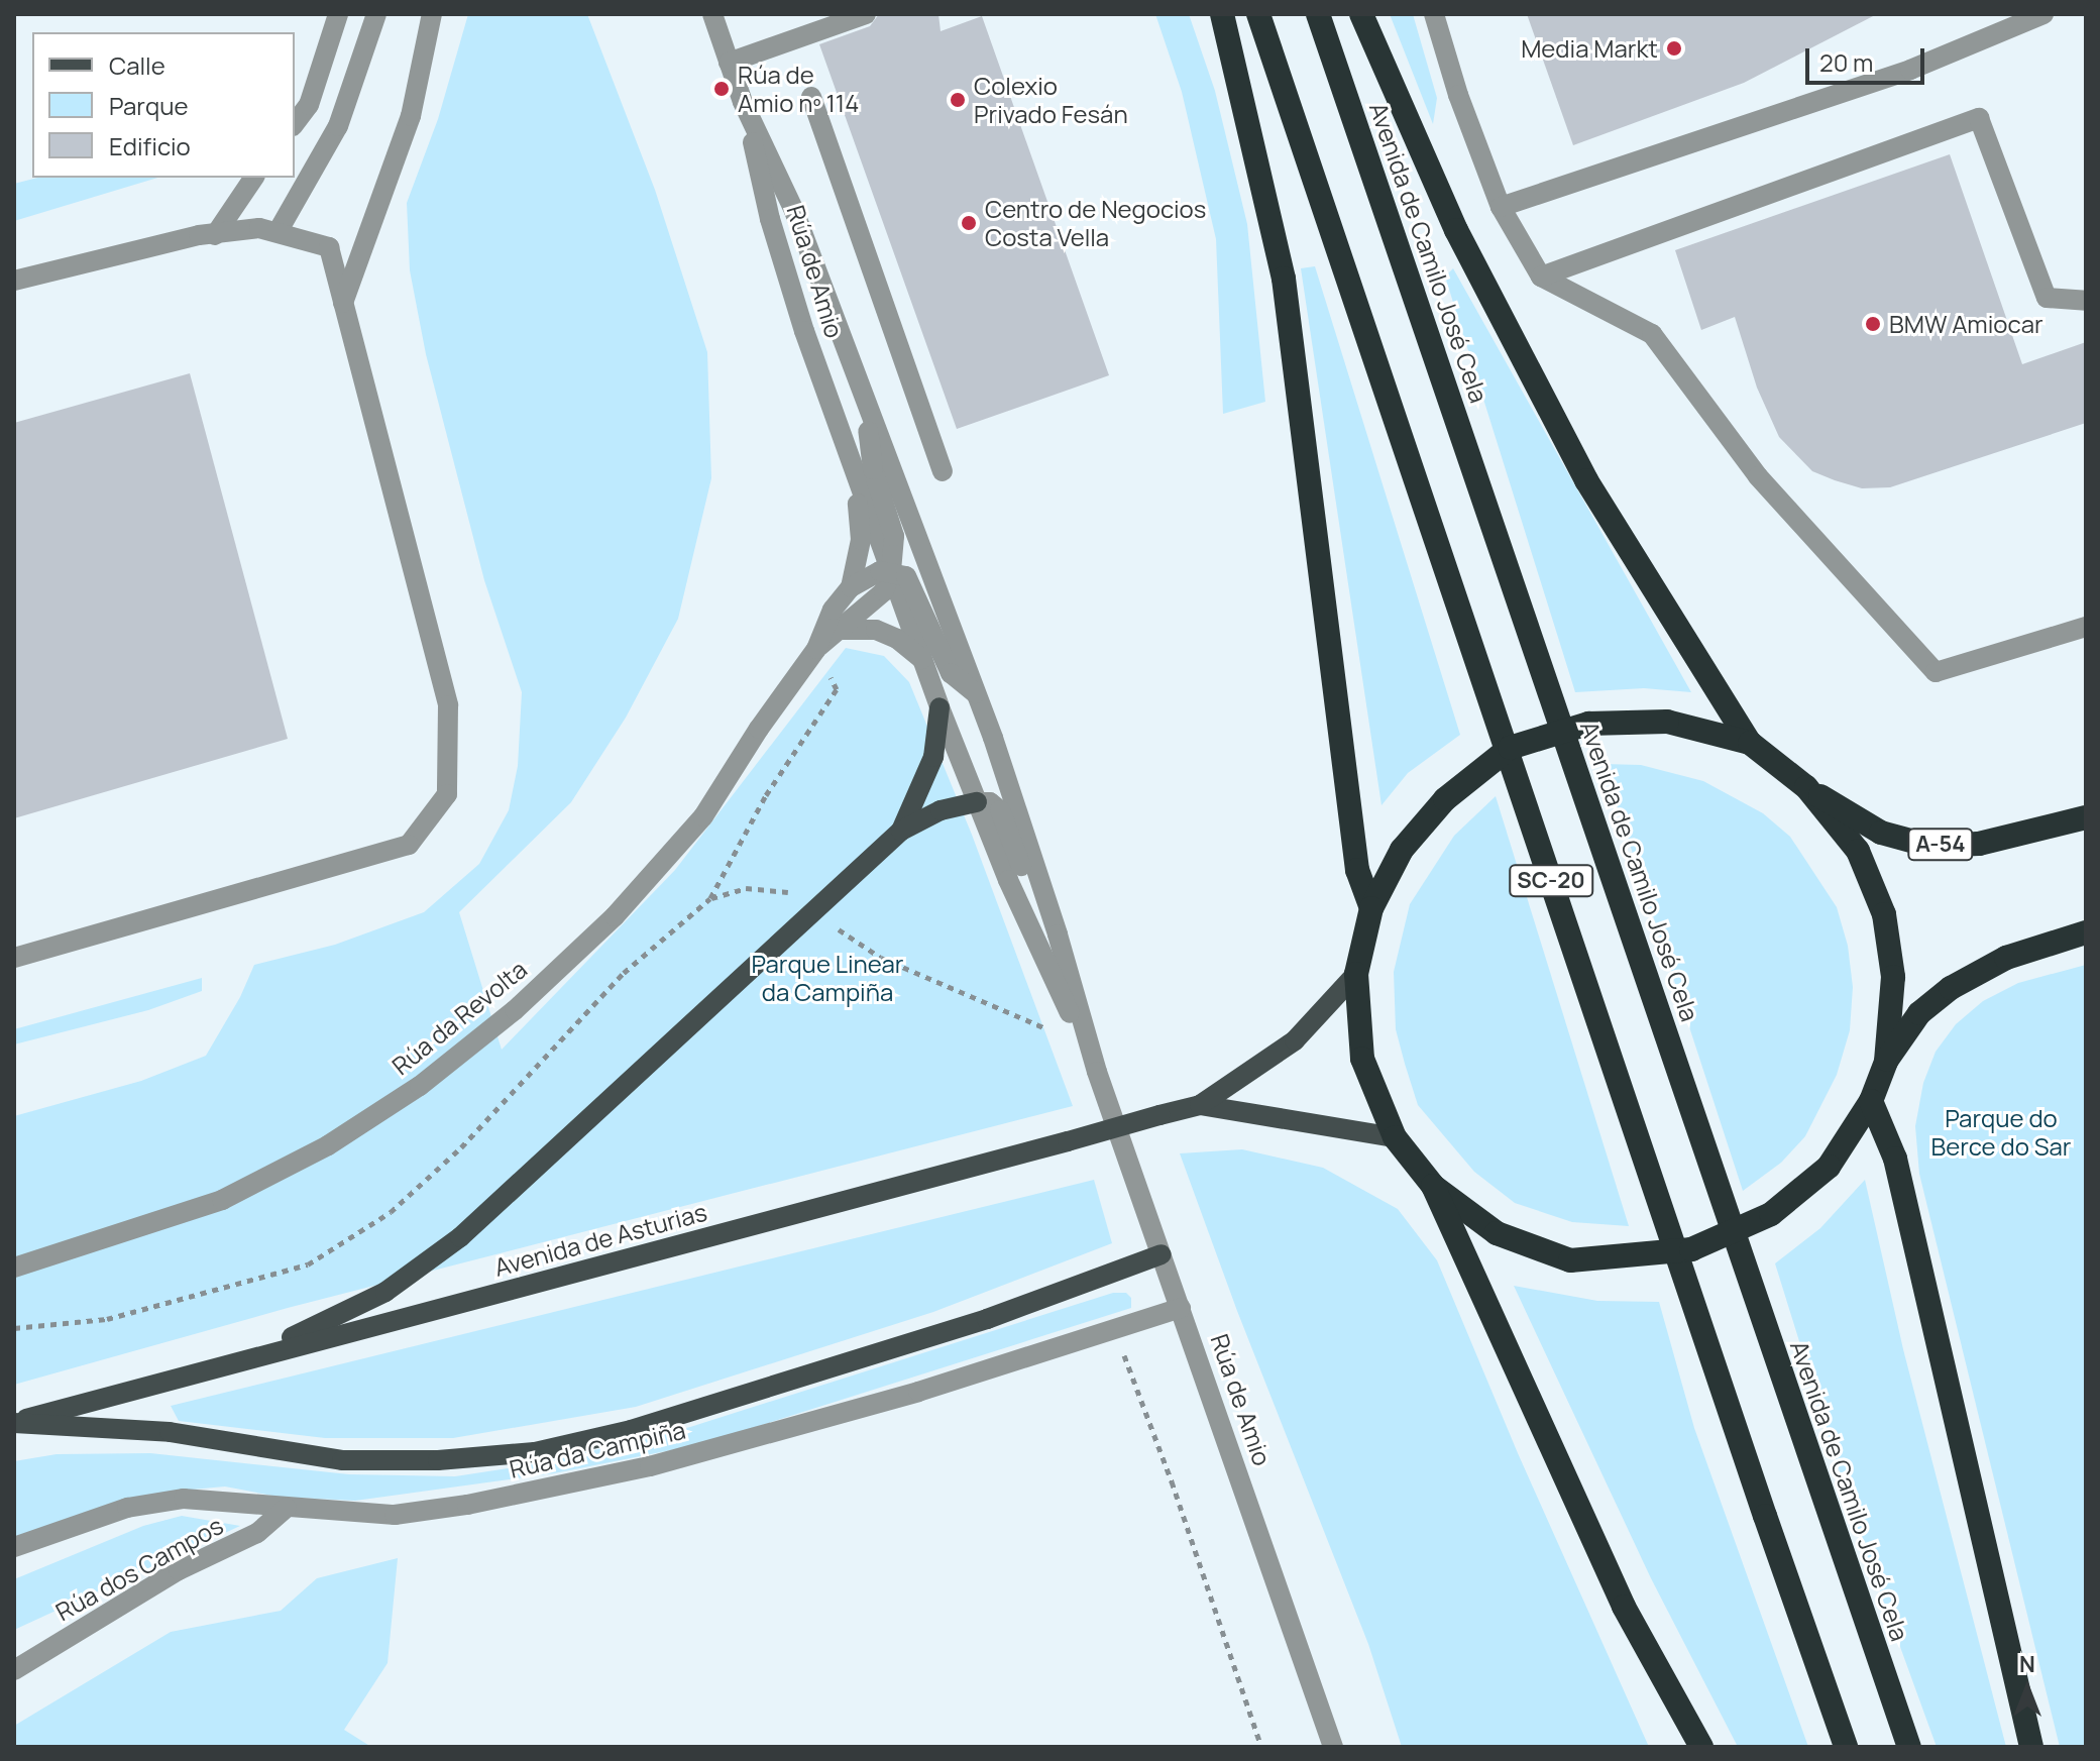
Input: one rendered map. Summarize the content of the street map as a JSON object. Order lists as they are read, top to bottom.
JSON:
{
  "streets": {
    "highway": ["Avenida de Camilo José Cela", "A-54", "SC-20"],
    "main road": ["Avenida de Asturias"],
    "street": [
      "Rúa de Amio",
      "Rúa da Revolta",
      "Rúa da Campiña",
      "Rúa dos Campos"
    ]
  },
  "crossings": [
    ["Rúa de Amio", "Rúa da Revolta"],
    ["Rúa de Amio", "Rúa da Campiña"],
    ["Rúa da Campiña", "Rúa dos Campos"]
  ],
  "parks": ["Parque Linear da Campiña", "Parque do Berce do Sar"],
  "places": [
    "Media Markt",
    "Rúa de Amio nº 114",
    "Colexio Privado Fesán",
    "Centro de Negocios Costa Vella",
    "BMW Amiocar"
  ],
  "legend": ["Calle", "Parque", "Edificio"],
  "scale_bar": "20 m",
  "north": "top"
}
